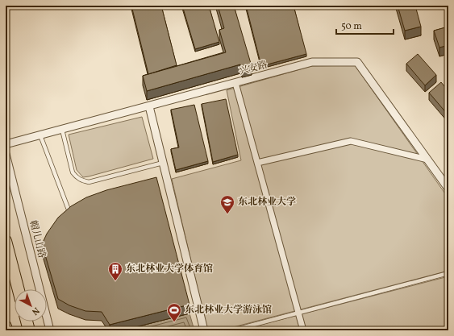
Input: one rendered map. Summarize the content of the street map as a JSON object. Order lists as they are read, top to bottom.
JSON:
{
  "streets": {
    "street": ["兴安路", "帽儿山路"]
  },
  "places": {
    "school or university": ["东北林业大学"],
    "building": ["东北林业大学体育馆"],
    "sports": ["东北林业大学游泳馆"]
  },
  "scale_bar": "50 m",
  "north": "bottom right"
}
